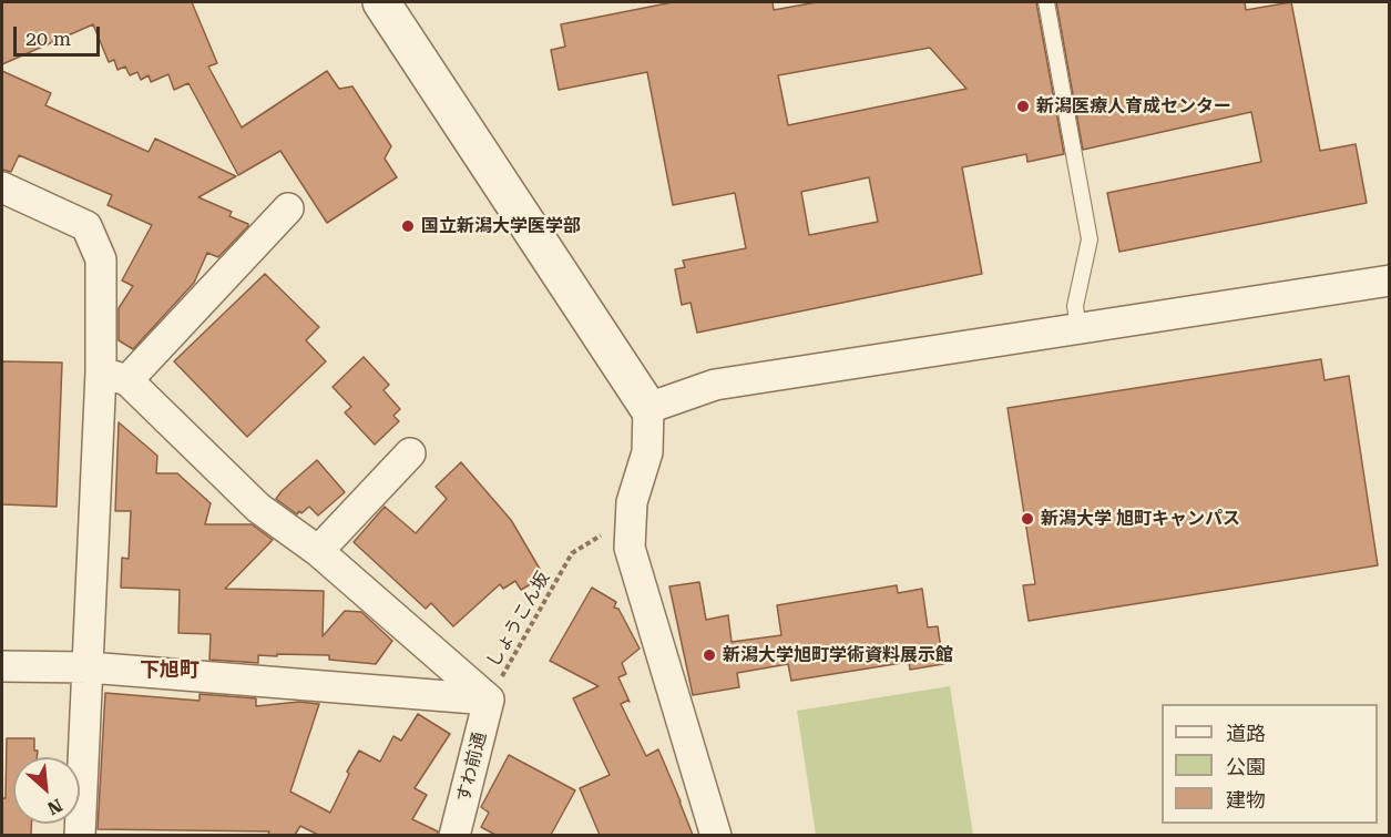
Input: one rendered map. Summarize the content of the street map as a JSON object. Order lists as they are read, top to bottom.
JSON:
{
  "streets": {
    "street": ["すわ前通"],
    "path": ["しょうこん坂"]
  },
  "crossings": [
    ["しょうこん坂", "すわ前通"]
  ],
  "districts": ["下旭町"],
  "places": [
    "新潟医療人育成センター",
    "国立新潟大学医学部",
    "新潟大学 旭町キャンパス",
    "新潟大学旭町学術資料展示館"
  ],
  "legend": ["道路", "公園", "建物"],
  "scale_bar": "20 m",
  "north": "bottom right"
}
